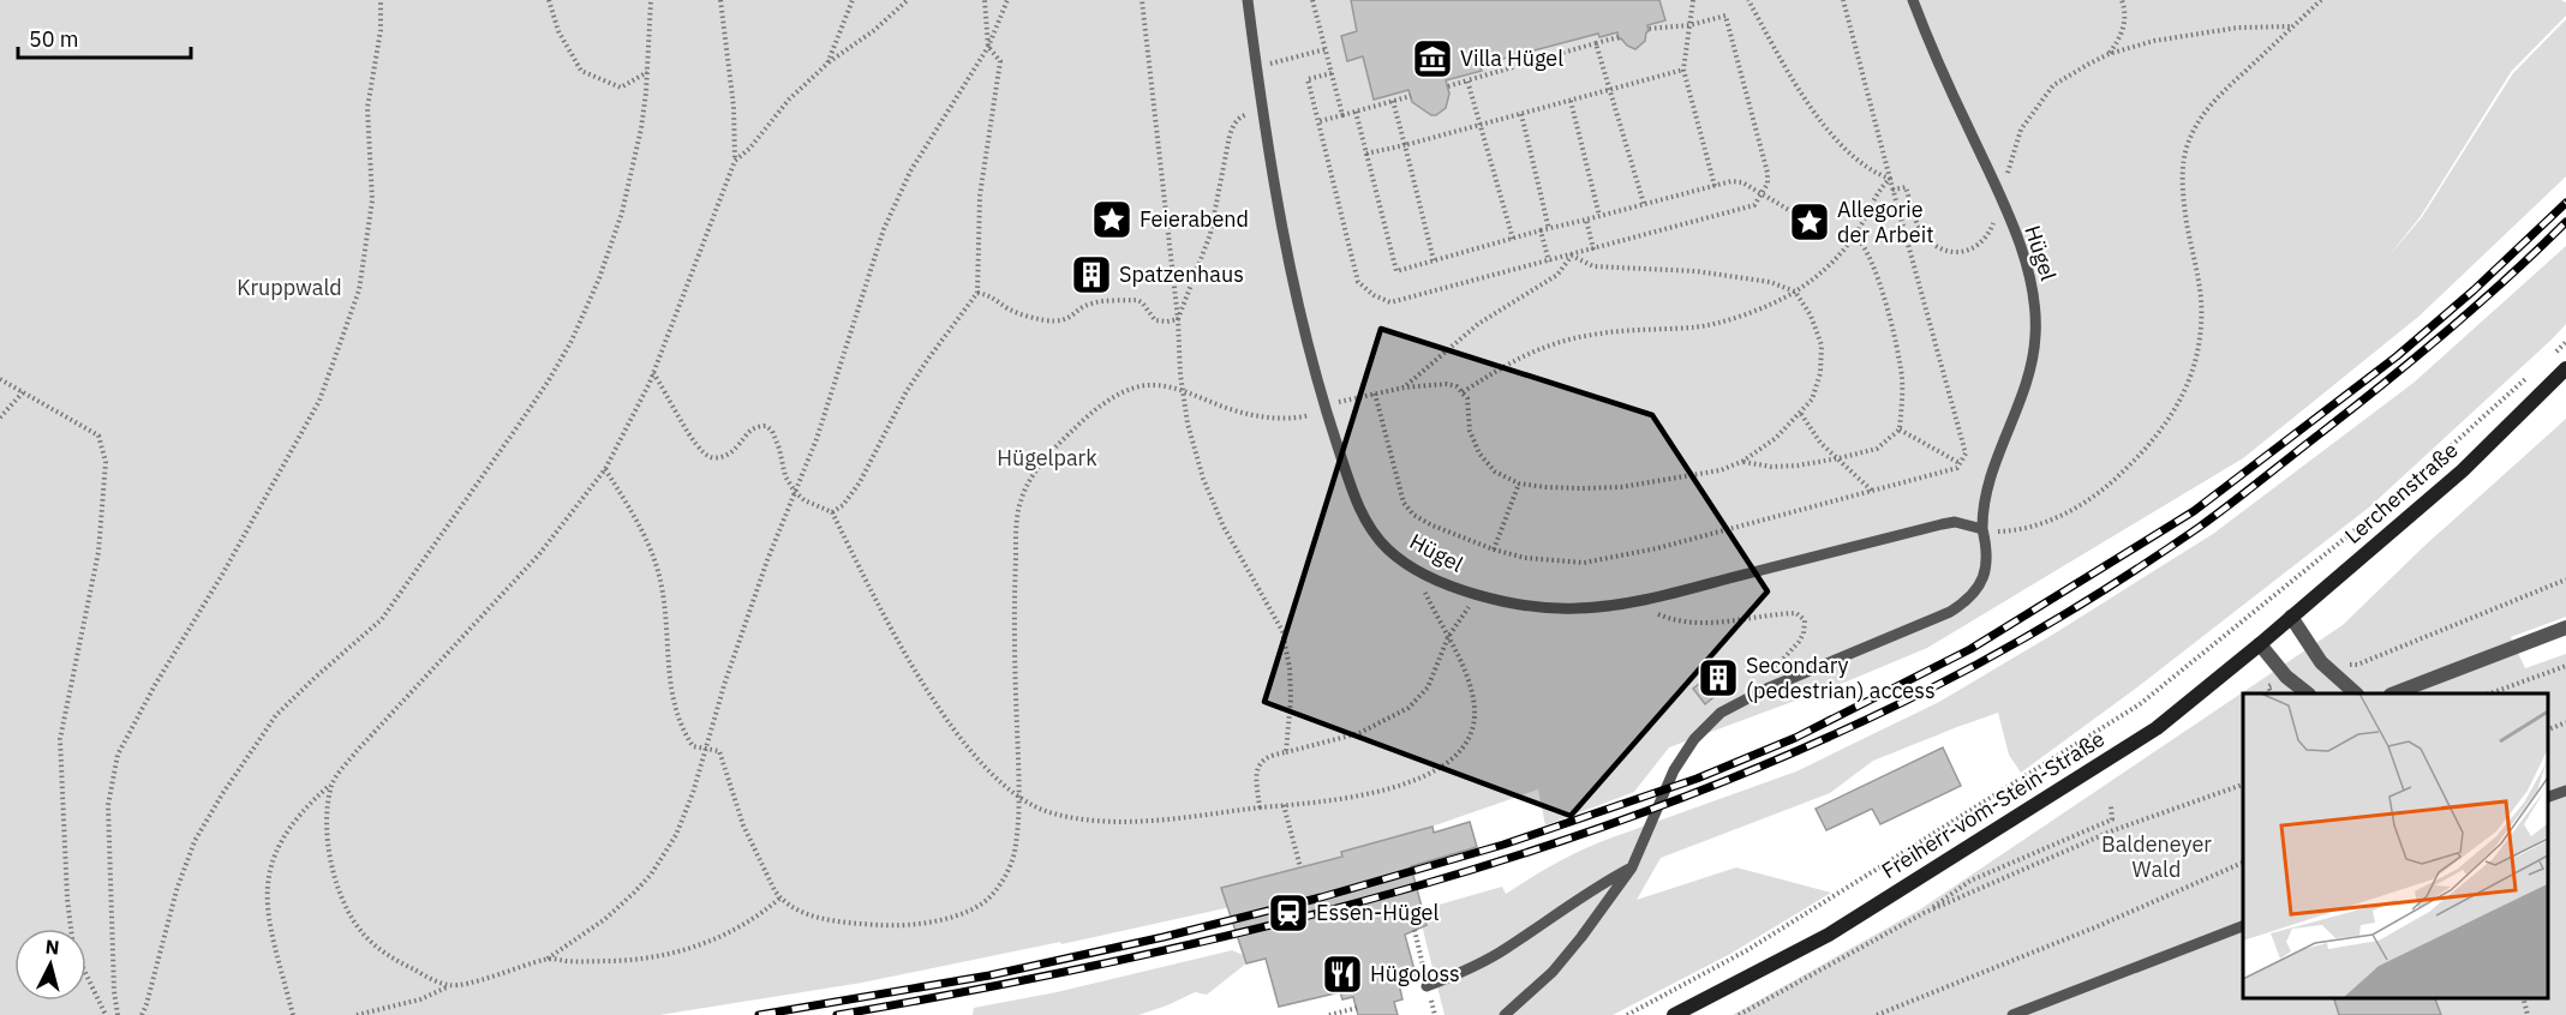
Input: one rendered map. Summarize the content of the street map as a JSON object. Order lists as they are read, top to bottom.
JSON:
{
  "streets": {
    "main road": ["Lerchenstraße", "Freiherr-vom-Stein-Straße"],
    "lane": ["Hügel"]
  },
  "crossings": [
    ["Lerchenstraße", "Freiherr-vom-Stein-Straße"]
  ],
  "parks": ["Kruppwald", "Hügelpark", "Baldeneyer Wald"],
  "places": {
    "museum": ["Villa Hügel"],
    "place": ["Feierabend", "Allegorie der Arbeit"],
    "building": ["Spatzenhaus", "Secondary (pedestrian) access"],
    "station": ["Essen-Hügel"],
    "restaurant": ["Hügoloss"]
  },
  "scale_bar": "50 m",
  "north": "top"
}
